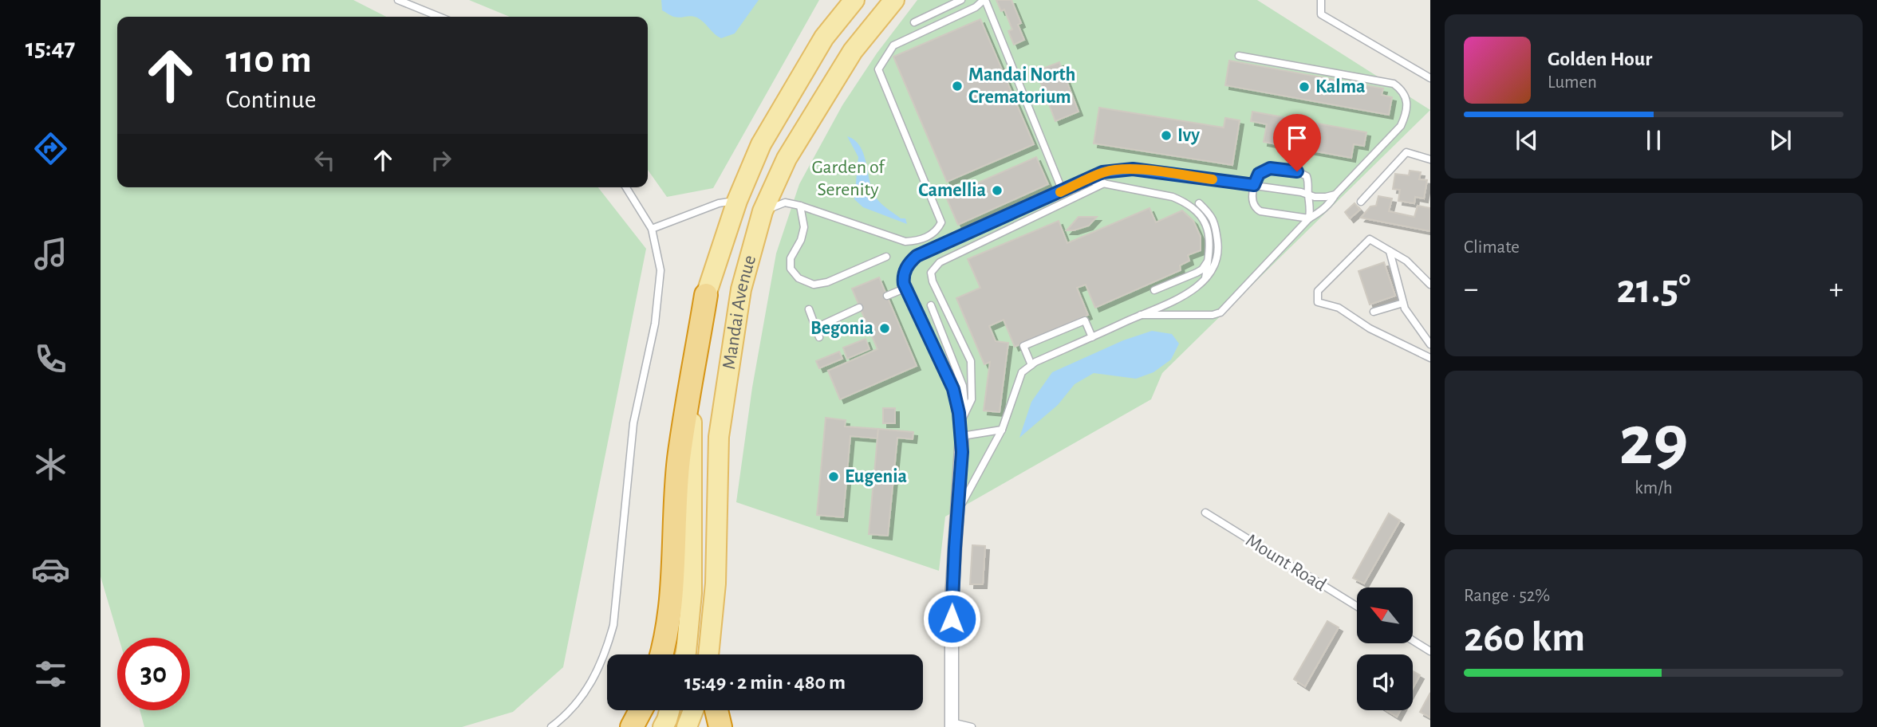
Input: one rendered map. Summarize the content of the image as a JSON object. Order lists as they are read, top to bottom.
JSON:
{
  "streets": {
    "main road": ["Mandai Avenue"],
    "lane": ["Mount Road"]
  },
  "parks": ["Garden of Serenity"],
  "places": [
    "Mandai North Crematorium",
    "Kalma",
    "Ivy",
    "Camellia",
    "Begonia",
    "Eugenia"
  ],
  "north": "top left",
  "page": {
    "tabs": "15:47",
    "turn": ["110 m", "Continue"],
    "song": ["Golden Hour", "Lumen"],
    "tile": [
      "Climate",
      ["29", "km/h"],
      ["Range · 52%", "260 km"]
    ],
    "heat": ["−", "21.5°", "+"],
    "limit": "30",
    "trip": "15:49 · 2 min · 480 m"
  }
}
